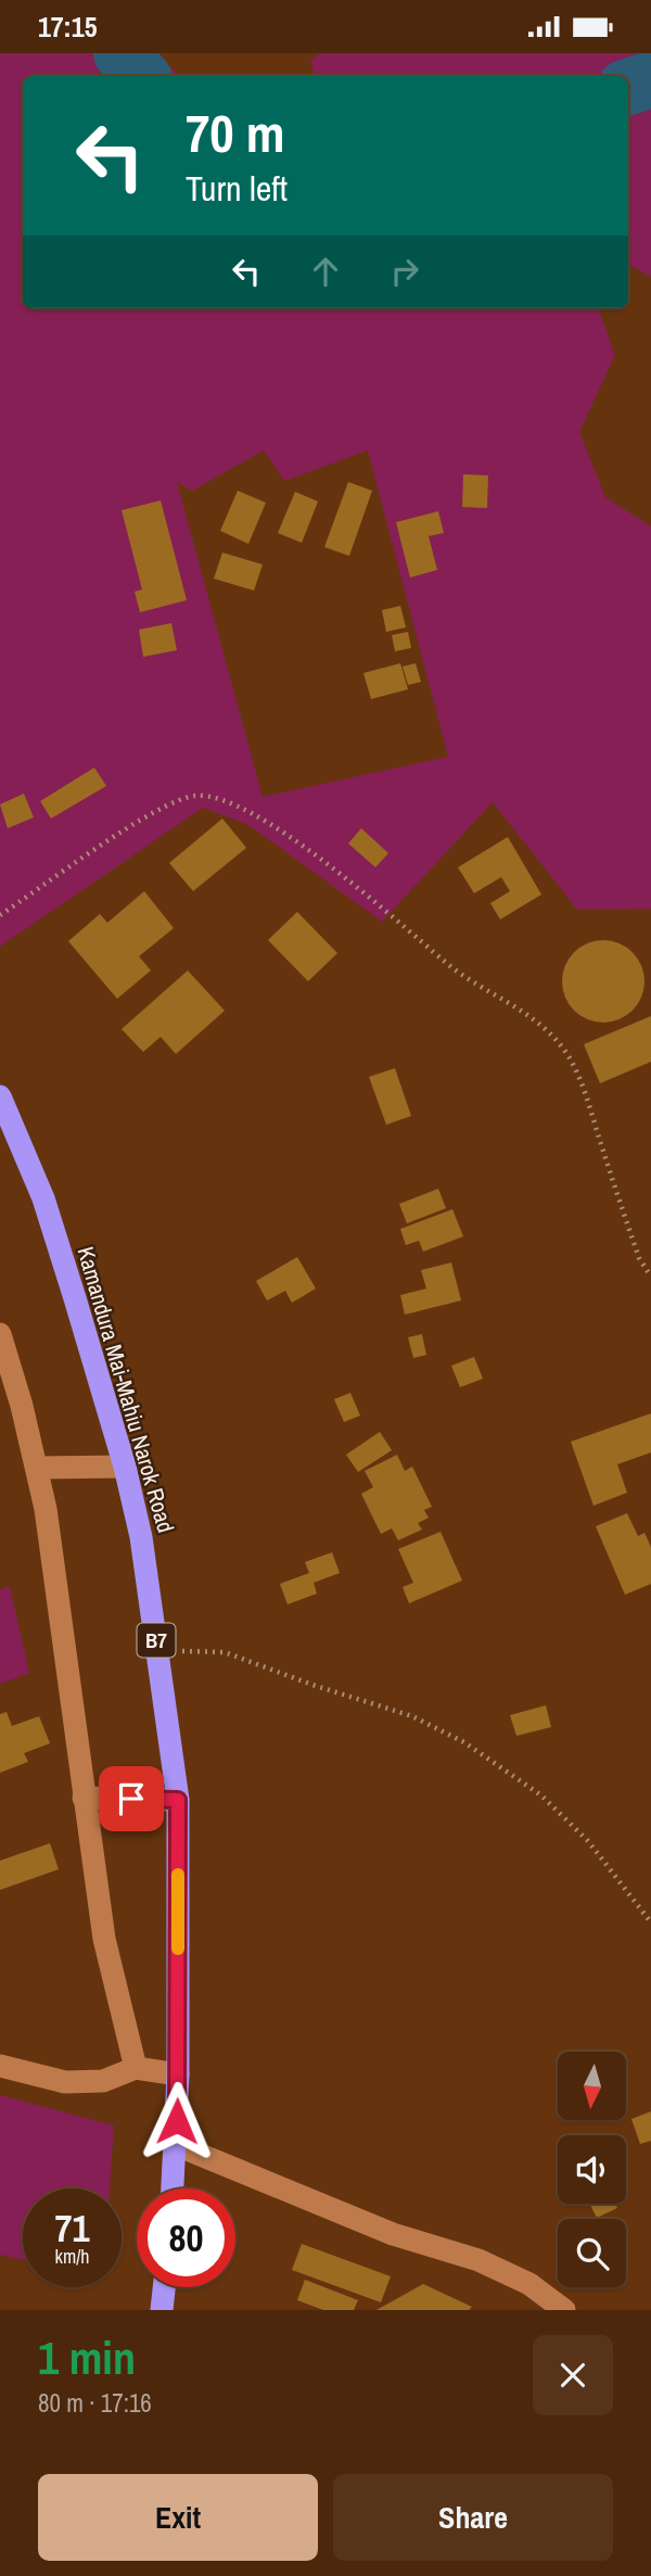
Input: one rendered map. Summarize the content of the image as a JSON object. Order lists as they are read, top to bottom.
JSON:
{
  "streets": {
    "highway": ["Kamandura Mai-Mahiu Narok Road", "B7"]
  },
  "north": "bottom",
  "page": {
    "status": "17:15",
    "turn": ["70 m", "Turn left"],
    "speed": "71 km/h",
    "limit": "80",
    "heading": ["1 min", "80 m · 17:16"],
    "buttons": ["Exit", "Share"]
  }
}
